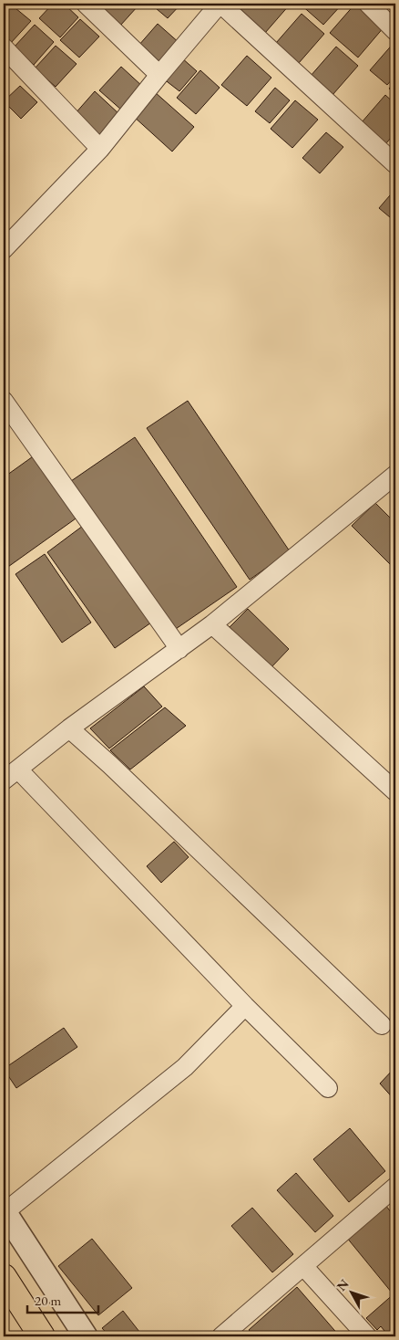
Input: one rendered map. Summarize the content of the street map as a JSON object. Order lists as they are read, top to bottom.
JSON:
{
  "scale_bar": "20 m",
  "north": "top left"
}
